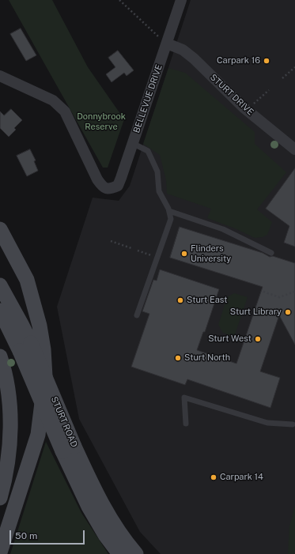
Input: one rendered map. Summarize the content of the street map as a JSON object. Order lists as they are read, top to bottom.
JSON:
{
  "streets": {
    "main road": ["STURT ROAD"],
    "street": ["STURT DRIVE", "BELLEVUE DRIVE"]
  },
  "crossings": [
    ["STURT DRIVE", "BELLEVUE DRIVE"]
  ],
  "parks": ["Donnybrook Reserve"],
  "places": [
    "Carpark 16",
    "Flinders University",
    "Sturt East",
    "Sturt Library",
    "Sturt West",
    "Sturt North",
    "Carpark 14"
  ],
  "scale_bar": "50 m"
}
